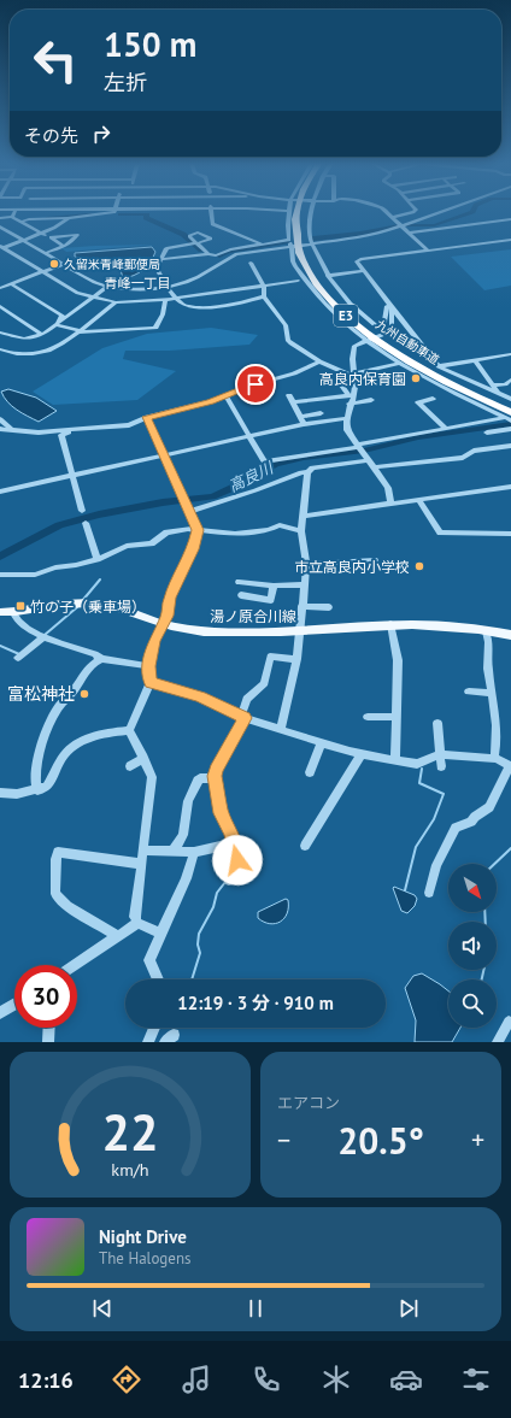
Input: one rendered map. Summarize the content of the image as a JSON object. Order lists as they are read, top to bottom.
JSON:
{
  "streets": {
    "highway": ["E3", "九州自動車道"],
    "main road": ["湯ノ原合川線"]
  },
  "districts": ["青峰一丁目"],
  "water": ["高良川"],
  "places": {
    "other": [
      "久留米青峰郵便局",
      "高良内保育園",
      "市立高良内小学校",
      "富松神社"
    ],
    "transit": ["竹の子（乗車場）"]
  },
  "north": "bottom right",
  "page": {
    "turn": ["150 m", "左折"],
    "then": "その先",
    "limit": "30",
    "trip": "12:19 · 3 分 · 910 m",
    "tile": "エアコン",
    "heat": ["−", "20.5°", "+"],
    "song": ["Night Drive", "The Halogens"],
    "tabs": "12:16",
    "gauge": ["22", "km/h"]
  }
}
